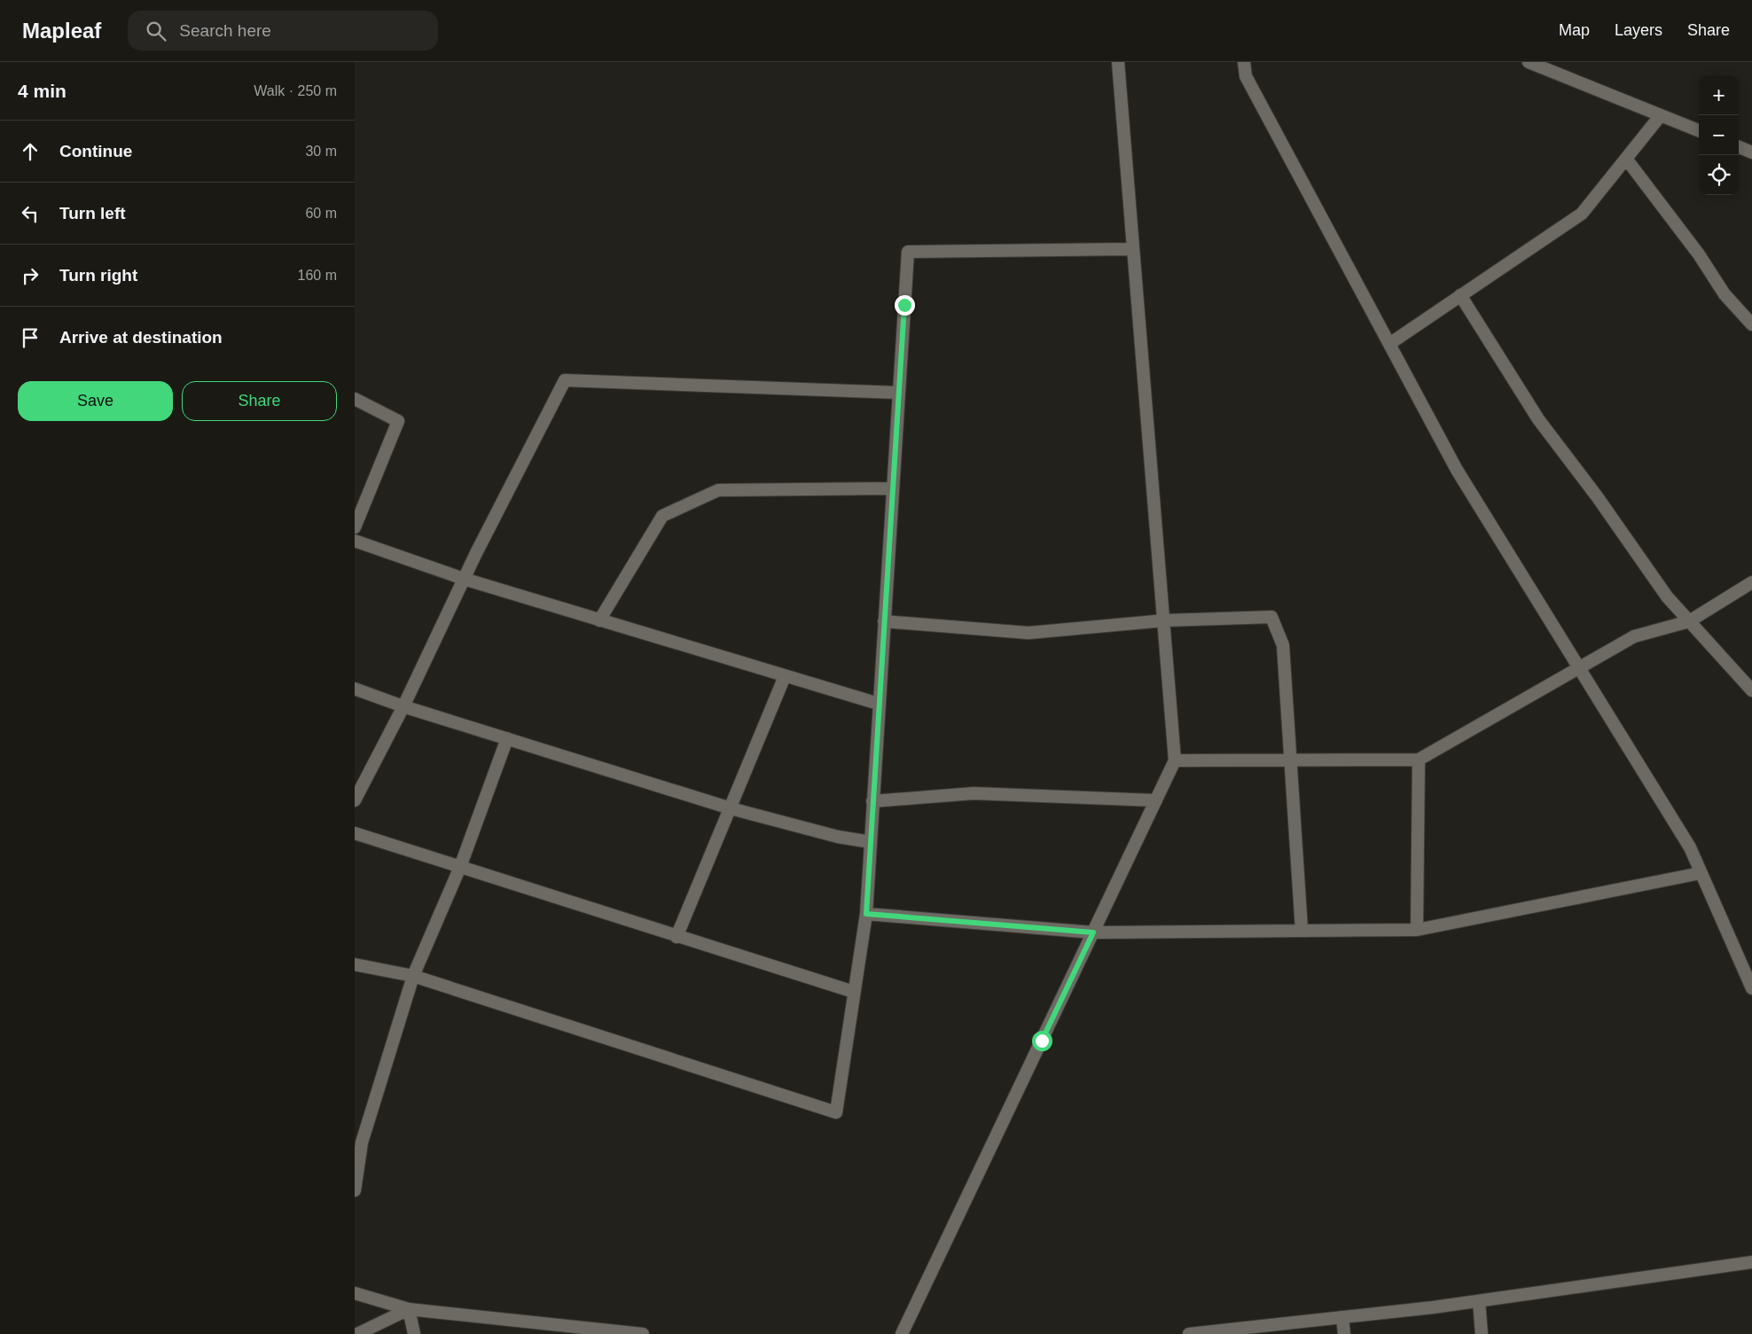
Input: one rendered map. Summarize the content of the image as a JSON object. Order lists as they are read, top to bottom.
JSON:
{
  "page": {
    "header": "Mapleaf",
    "search": "Search here",
    "nav": ["Map", "Layers", "Share"],
    "heading": ["4 min", "Walk · 250 m"],
    "map_buttons": ["+", "−"],
    "list": [
      ["Continue", "30 m"],
      ["Turn left", "60 m"],
      ["Turn right", "160 m"],
      "Arrive at destination"
    ],
    "buttons": ["Save", "Share"]
  }
}
